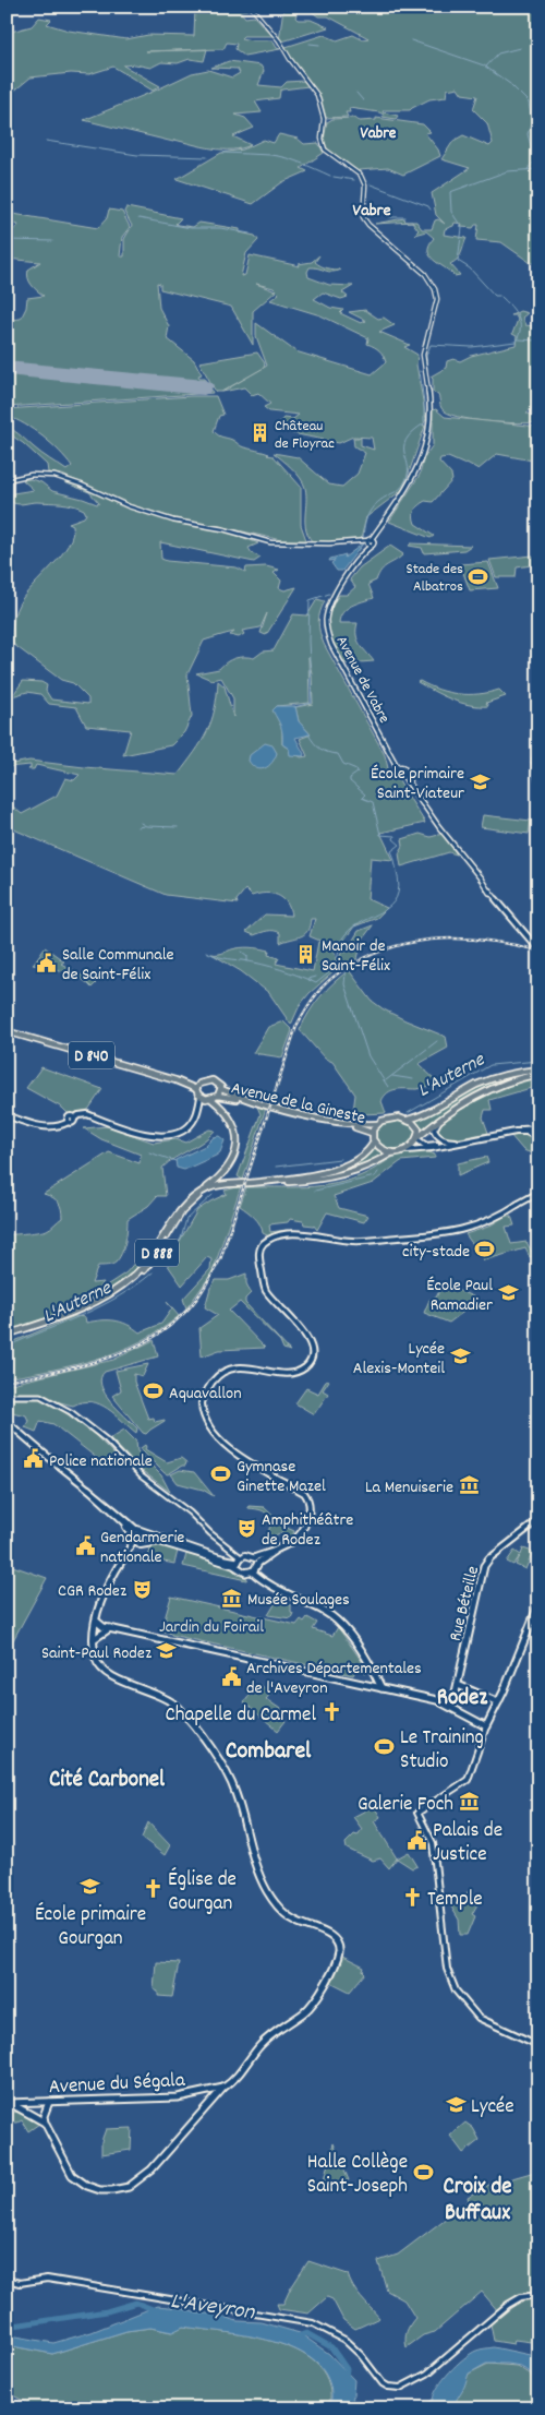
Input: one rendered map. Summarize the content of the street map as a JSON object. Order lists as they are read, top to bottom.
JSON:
{
  "streets": {
    "main road": [
      "Avenue de Vabre",
      "D 840",
      "Avenue de la Gineste",
      "D 888",
      "Rue Béteille",
      "Avenue du Ségala"
    ]
  },
  "crossings": [
    ["D 840", "Avenue de la Gineste"],
    ["Avenue de la Gineste", "D 888"]
  ],
  "districts": [
    "Vabre",
    "Vabre",
    "Rodez",
    "Combarel",
    "Cité Carbonel",
    "Croix de Buffaux"
  ],
  "water": ["L'Auterne", "L'Aveyron"],
  "parks": ["Jardin du Foirail"],
  "places": {
    "building": ["Château de Floyrac", "Manoir de Saint-Félix"],
    "sports": [
      "Stade des Albatros",
      "city-stade",
      "Aquavallon",
      "Gymnase Ginette Mazel",
      "Le Training Studio",
      "Halle Collège Saint-Joseph"
    ],
    "school or university": [
      "École primaire Saint-Viateur",
      "École Paul Ramadier",
      "Lycée Alexis-Monteil",
      "Saint-Paul Rodez",
      "École primaire Gourgan",
      "Lycée"
    ],
    "public building": [
      "Salle Communale de Saint-Félix",
      "Police nationale",
      "Gendarmerie nationale",
      "Archives Départementales de l'Aveyron",
      "Palais de Justice"
    ],
    "museum": ["La Menuiserie", "Musée Soulages", "Galerie Foch"],
    "theatre": ["Amphithéâtre de Rodez", "CGR Rodez"],
    "church": ["Chapelle du Carmel", "Église de Gourgan", "Temple"]
  }
}
